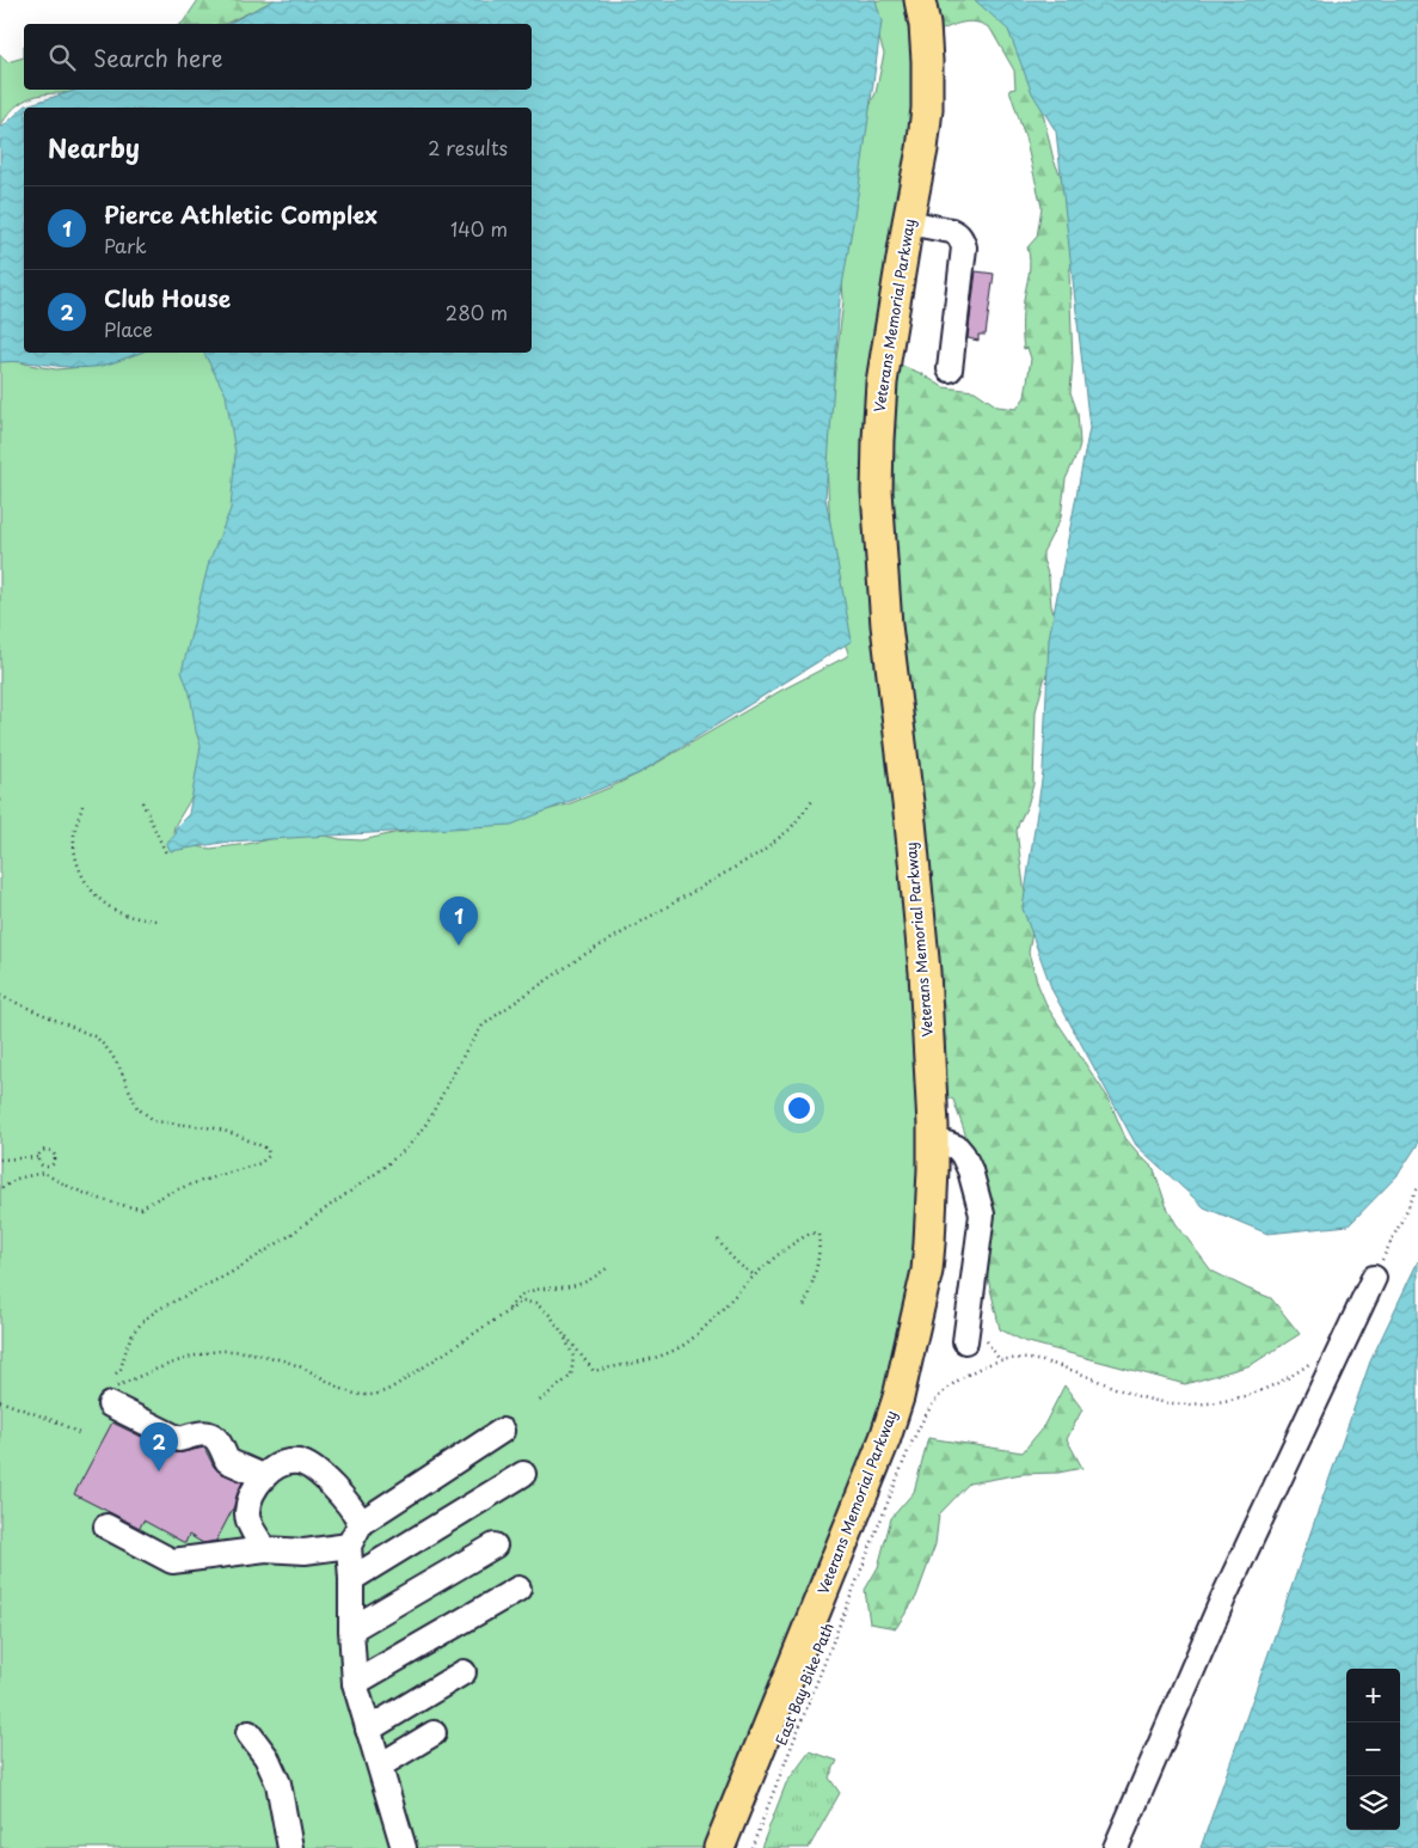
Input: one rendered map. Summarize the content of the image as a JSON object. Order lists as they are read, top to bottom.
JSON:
{
  "streets": {
    "main road": ["Veterans Memorial Parkway"],
    "path": ["East Bay Bike Path"]
  },
  "page": {
    "search": "Search here",
    "heading": ["Nearby", "2 results"],
    "list": [
      {
        "mark": "1",
        "name": "Pierce Athletic Complex",
        "note": "Park",
        "value": "140 m"
      },
      {
        "mark": "2",
        "name": "Club House",
        "note": "Place",
        "value": "280 m"
      }
    ],
    "pins": ["1", "2"],
    "map_buttons": ["+", "−"]
  }
}
